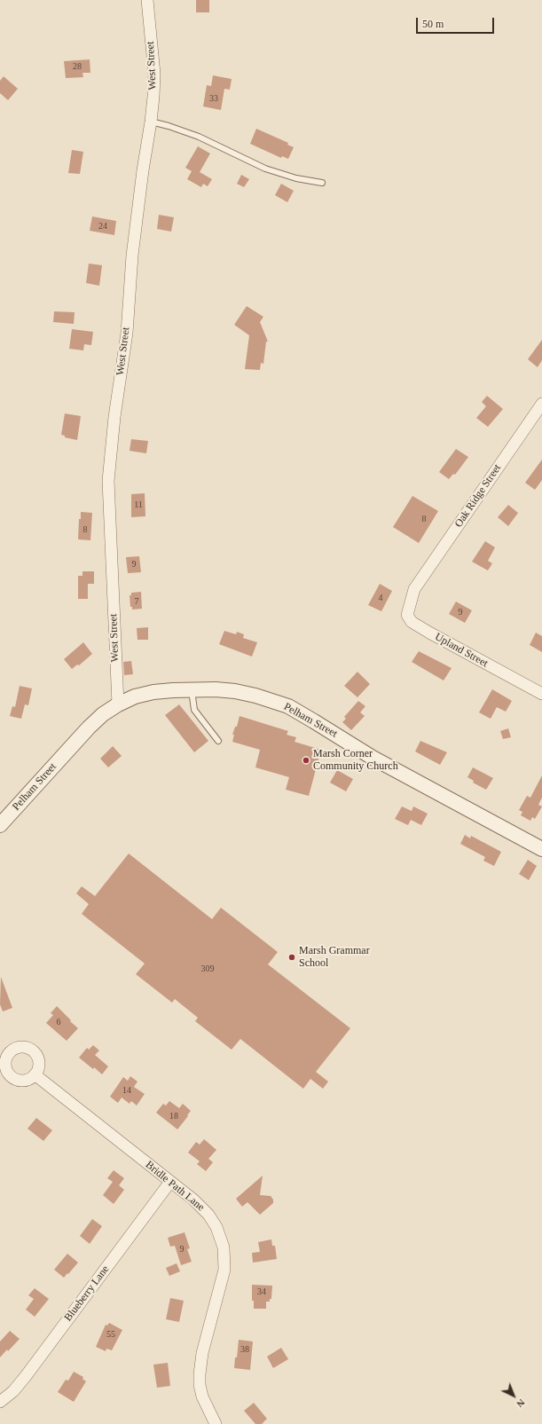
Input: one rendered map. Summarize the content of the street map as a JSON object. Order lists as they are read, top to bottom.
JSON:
{
  "streets": {
    "street": [
      "West Street",
      "Oak Ridge Street",
      "Upland Street",
      "Pelham Street",
      "Bridle Path Lane",
      "Blueberry Lane"
    ]
  },
  "crossings": [
    ["West Street", "Pelham Street"],
    ["Oak Ridge Street", "Upland Street"],
    ["Bridle Path Lane", "Blueberry Lane"]
  ],
  "places": ["Marsh Corner Community Church", "Marsh Grammar School"],
  "house_numbers": [
    "28",
    "33",
    "24",
    "11",
    "8",
    "8",
    "9",
    "4",
    "7",
    "9",
    "309",
    "6",
    "14",
    "18",
    "9",
    "34",
    "55",
    "38"
  ],
  "scale_bar": "50 m",
  "north": "bottom right"
}
